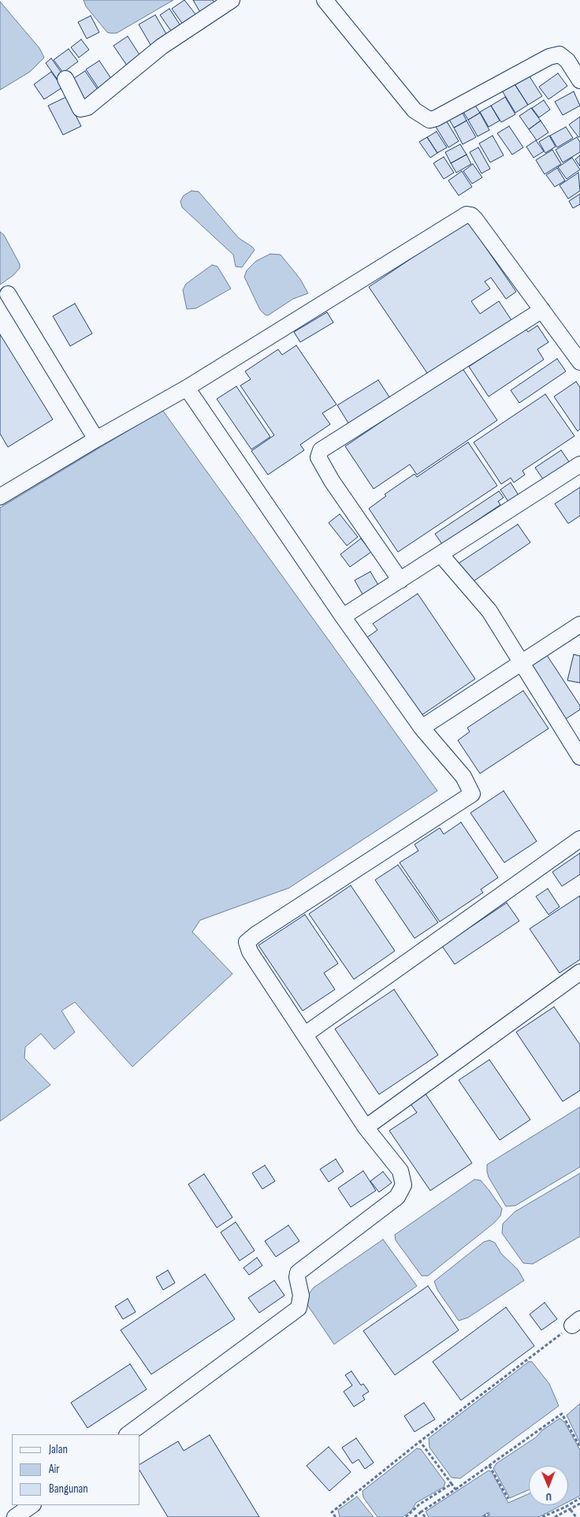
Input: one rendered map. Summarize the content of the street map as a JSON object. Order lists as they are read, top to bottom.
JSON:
{
  "legend": ["Jalan", "Air", "Bangunan"],
  "north": "bottom"
}
